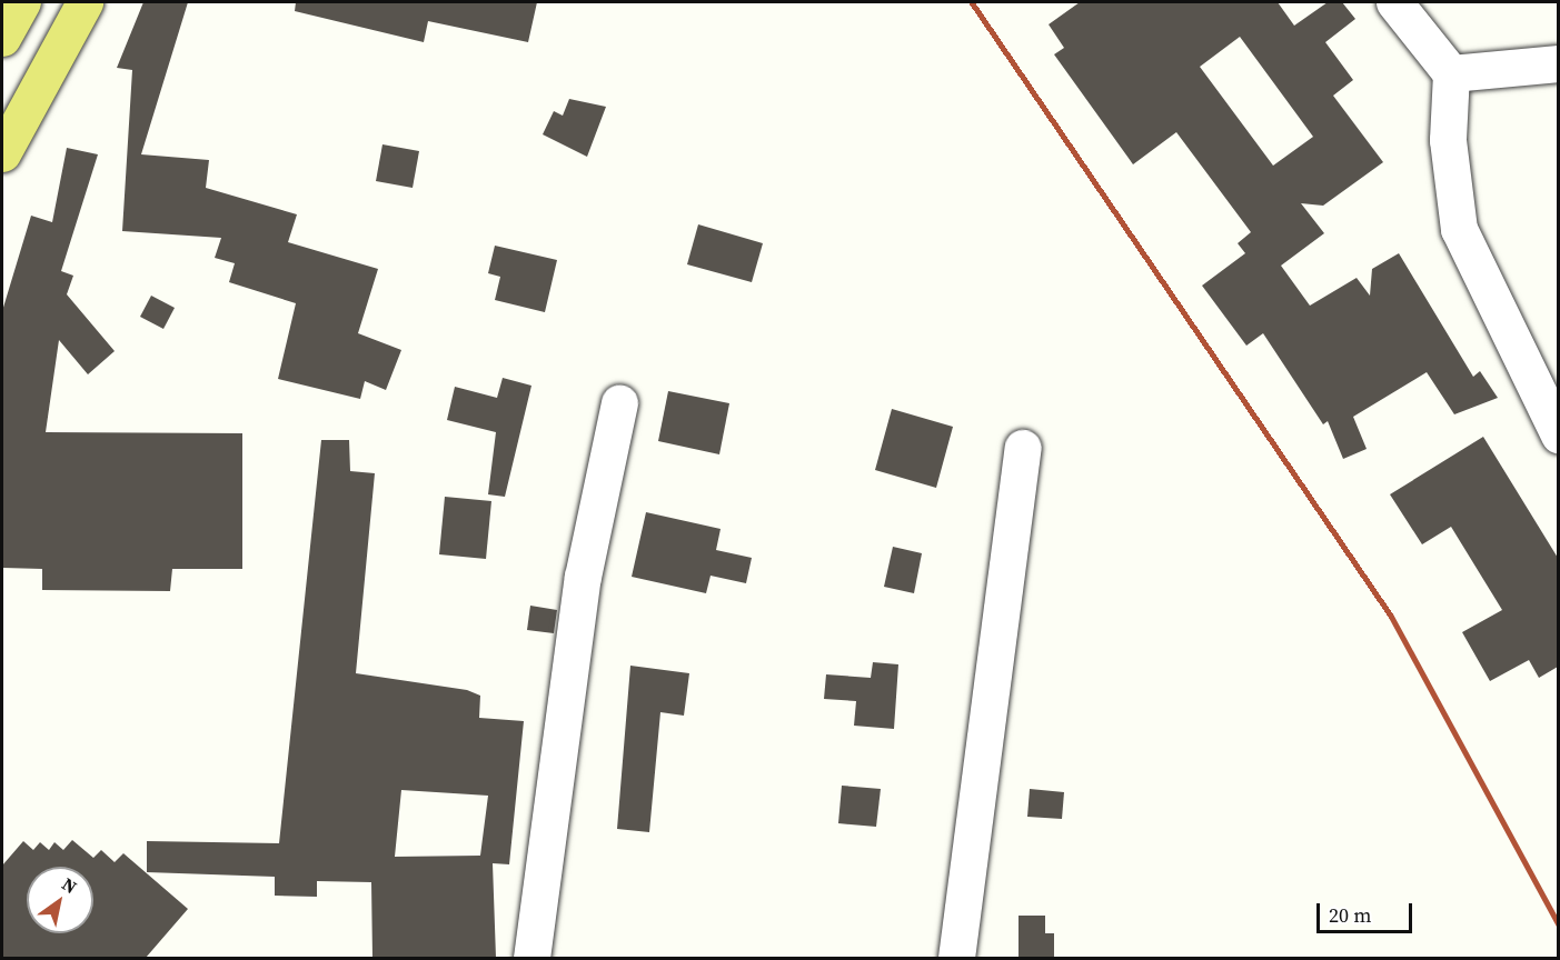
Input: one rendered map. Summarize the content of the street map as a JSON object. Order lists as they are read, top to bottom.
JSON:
{
  "scale_bar": "20 m",
  "north": "top right"
}
